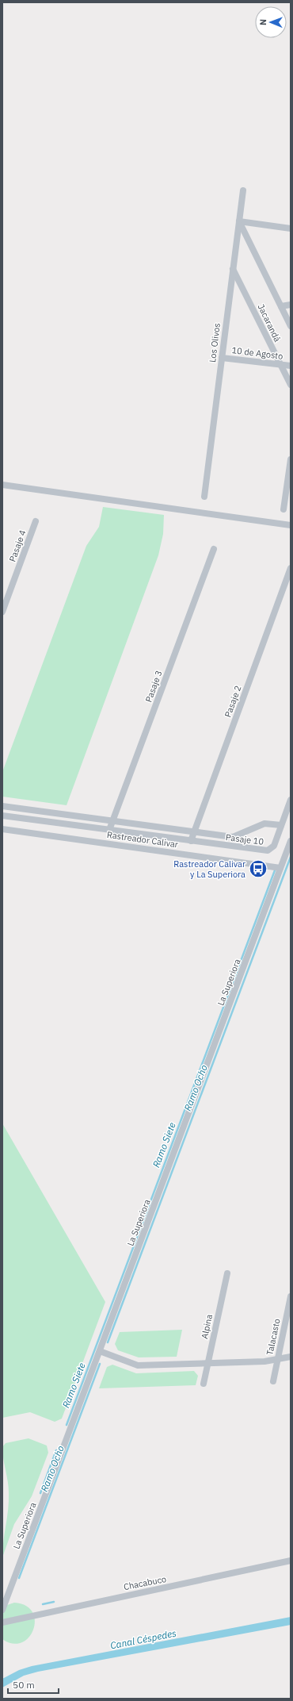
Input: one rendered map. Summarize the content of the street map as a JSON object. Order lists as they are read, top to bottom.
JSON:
{
  "streets": {
    "street": [
      "Jacarandá",
      "Los Olivos",
      "10 de Agosto",
      "Pasaje 4",
      "Pasaje 3",
      "Pasaje 2",
      "Rastreador Calivar",
      "Pasaje 10",
      "La Superiora",
      "Alpina",
      "Talacasto",
      "Chacabuco"
    ]
  },
  "crossings": [
    ["Jacarandá", "Los Olivos"],
    ["Jacarandá", "10 de Agosto"],
    ["Los Olivos", "10 de Agosto"],
    ["Pasaje 3", "Pasaje 10"],
    ["Pasaje 2", "Pasaje 10"],
    ["Rastreador Calivar", "La Superiora"]
  ],
  "water": ["Ramo Ocho", "Ramo Siete", "Canal Céspedes"],
  "places": {
    "bus stop": ["Rastreador Calivar y La Superiora"]
  },
  "scale_bar": "50 m",
  "north": "left"
}
